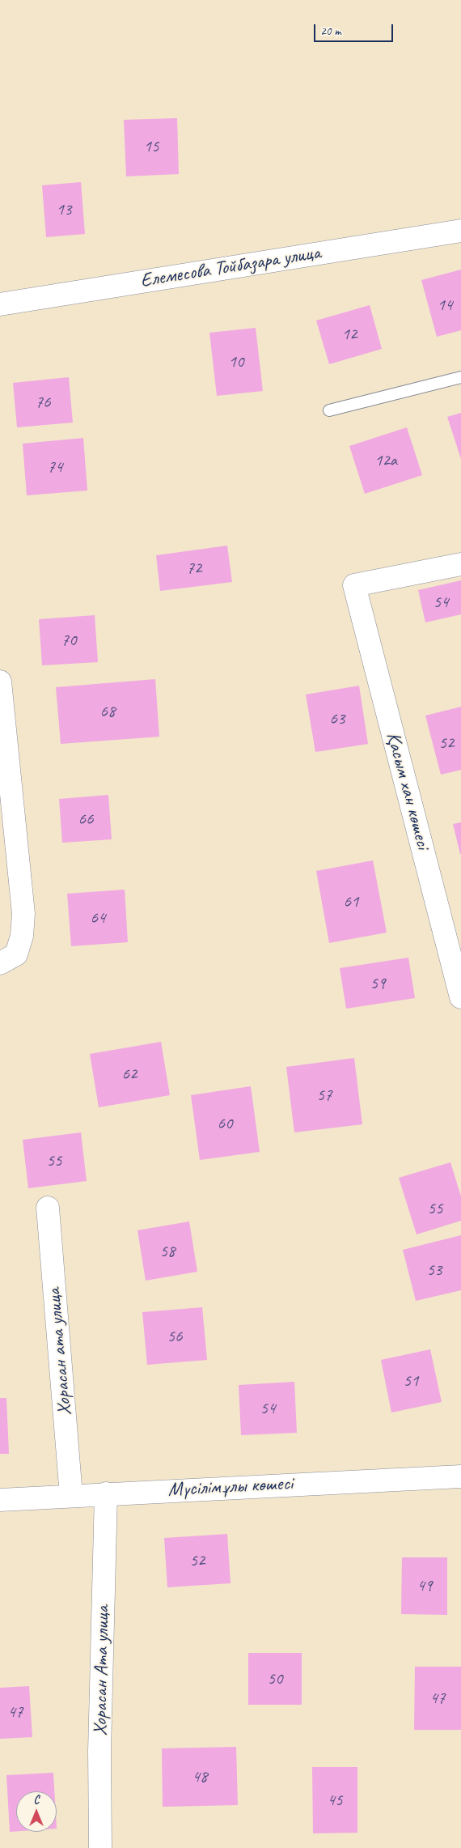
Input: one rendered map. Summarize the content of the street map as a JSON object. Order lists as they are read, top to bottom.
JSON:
{
  "streets": {
    "street": [
      "Елемесова Тойбазара улица",
      "Қасым хан көшесі",
      "Хорасан ата улица",
      "Мүсілімұлы көшесі",
      "Хорасан Ата улица"
    ]
  },
  "crossings": [
    ["Хорасан ата улица", "Мүсілімұлы көшесі"],
    ["Мүсілімұлы көшесі", "Хорасан Ата улица"]
  ],
  "house_numbers": [
    "15",
    "13",
    "14",
    "12",
    "10",
    "76",
    "12а",
    "74",
    "72",
    "54",
    "70",
    "68",
    "63",
    "52",
    "66",
    "61",
    "64",
    "59",
    "62",
    "57",
    "60",
    "55",
    "55",
    "58",
    "53",
    "56",
    "51",
    "54",
    "52",
    "49",
    "50",
    "47",
    "47",
    "48",
    "45"
  ],
  "scale_bar": "20 m",
  "north": "top"
}
